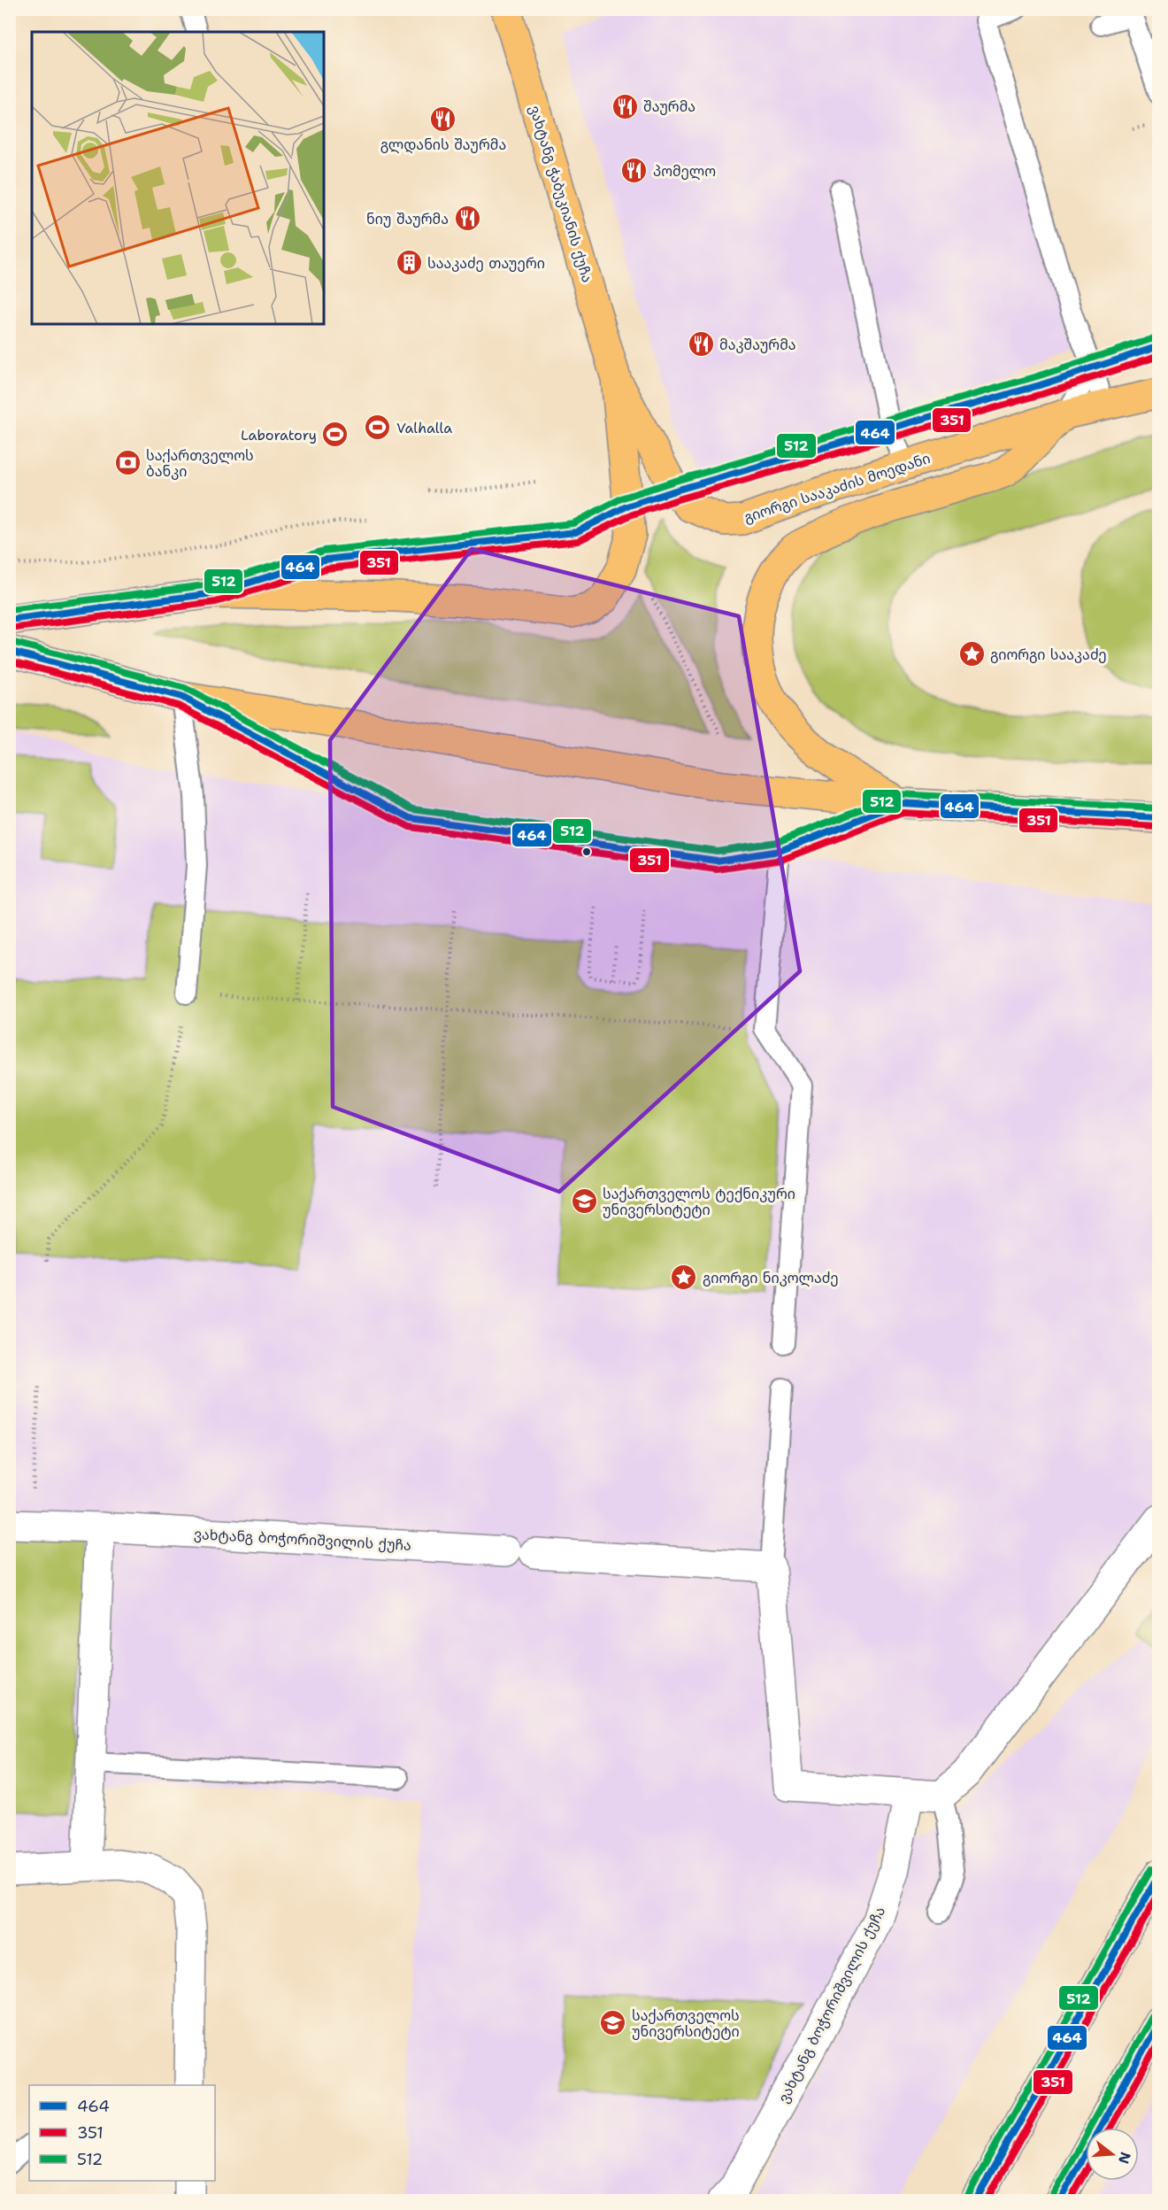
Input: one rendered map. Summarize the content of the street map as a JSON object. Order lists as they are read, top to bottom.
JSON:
{
  "streets": {
    "main road": ["ვახტანგ ჭაბუკიანის ქუჩა", "გიორგი სააკაძის მოედანი"],
    "street": ["ვახტანგ ბოჭორიშვილის ქუჩა"]
  },
  "crossings": [
    ["ვახტანგ ჭაბუკიანის ქუჩა", "გიორგი სააკაძის მოედანი"]
  ],
  "places": {
    "restaurant": [
      "შაურმა",
      "გლდანის შაურმა",
      "პომელო",
      "ნიუ შაურმა",
      "მაკშაურმა"
    ],
    "building": ["სააკაძე თაუერი"],
    "sports": ["Valhalla", "Laboratory"],
    "bank": ["საქართველოს ბანკი"],
    "place": ["გიორგი სააკაძე", "გიორგი ნიკოლაძე"],
    "school or university": ["საქართველოს ტექნიკური უნივერსიტეტი", "საქართველოს უნივერსიტეტი"]
  },
  "lines": ["transit line 512", "transit line 464", "transit line 351"],
  "legend": ["464", "351", "512"],
  "north": "right"
}
